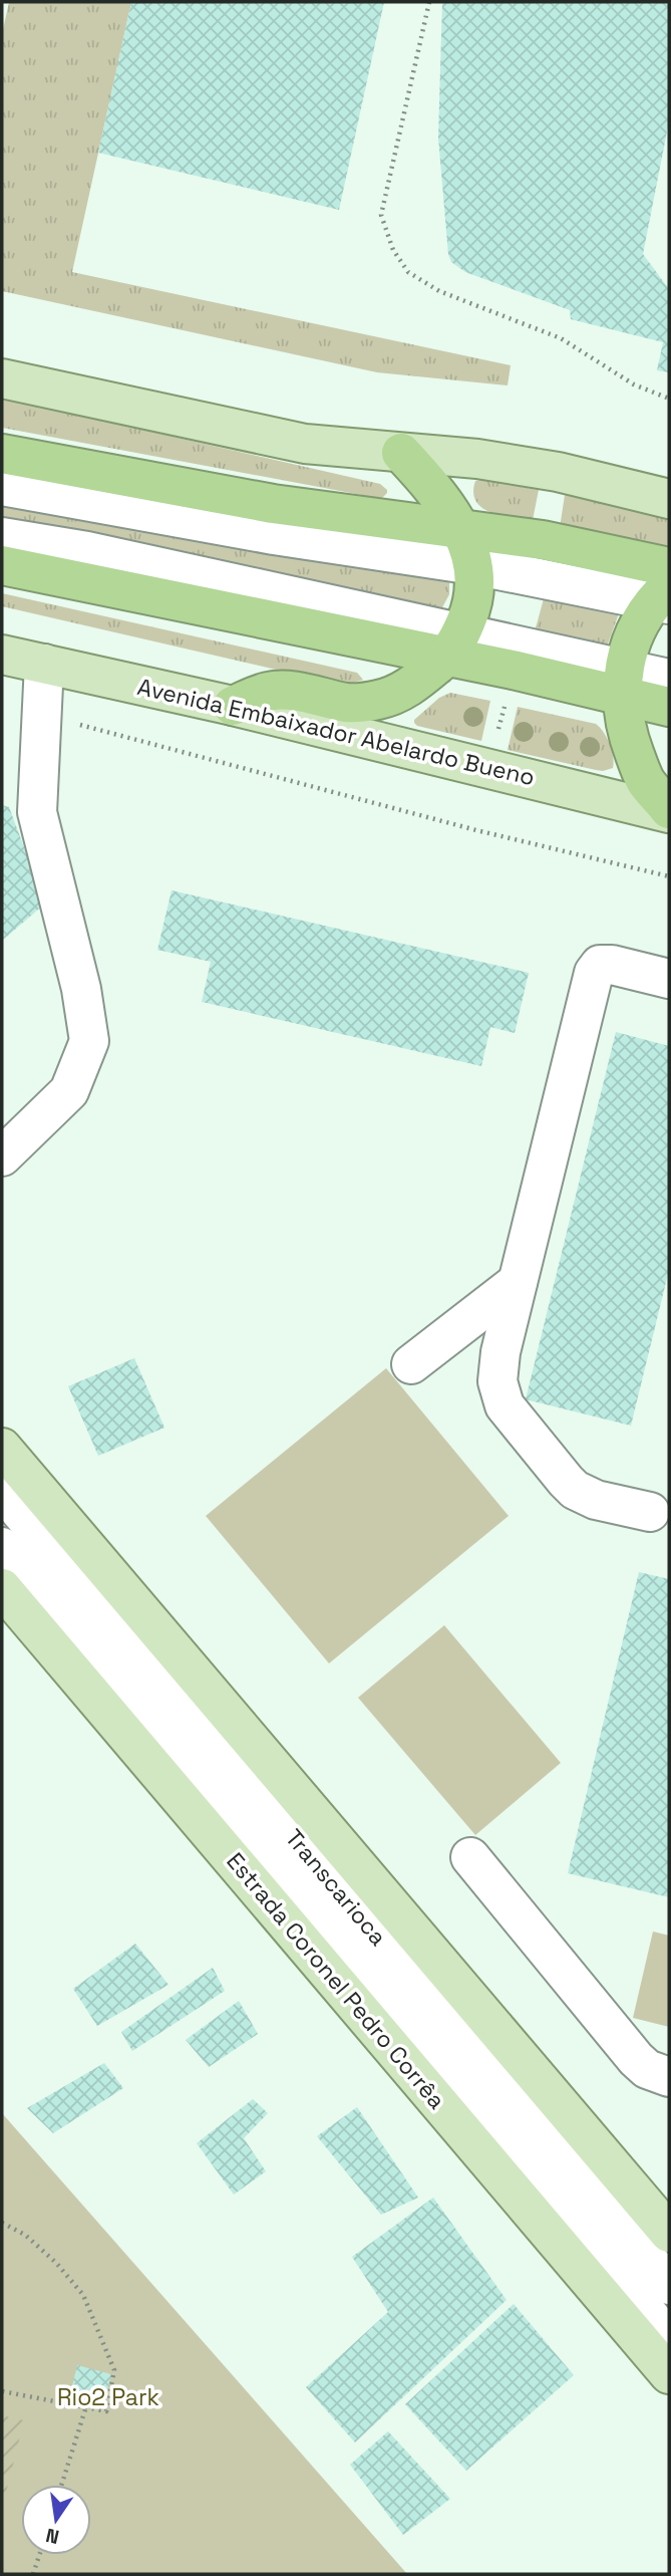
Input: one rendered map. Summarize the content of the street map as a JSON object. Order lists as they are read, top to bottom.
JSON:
{
  "streets": {
    "main road": ["Avenida Embaixador Abelardo Bueno", "Estrada Coronel Pedro Corrêa"],
    "lane": ["Transcarioca"]
  },
  "parks": ["Rio2 Park"],
  "north": "bottom"
}
